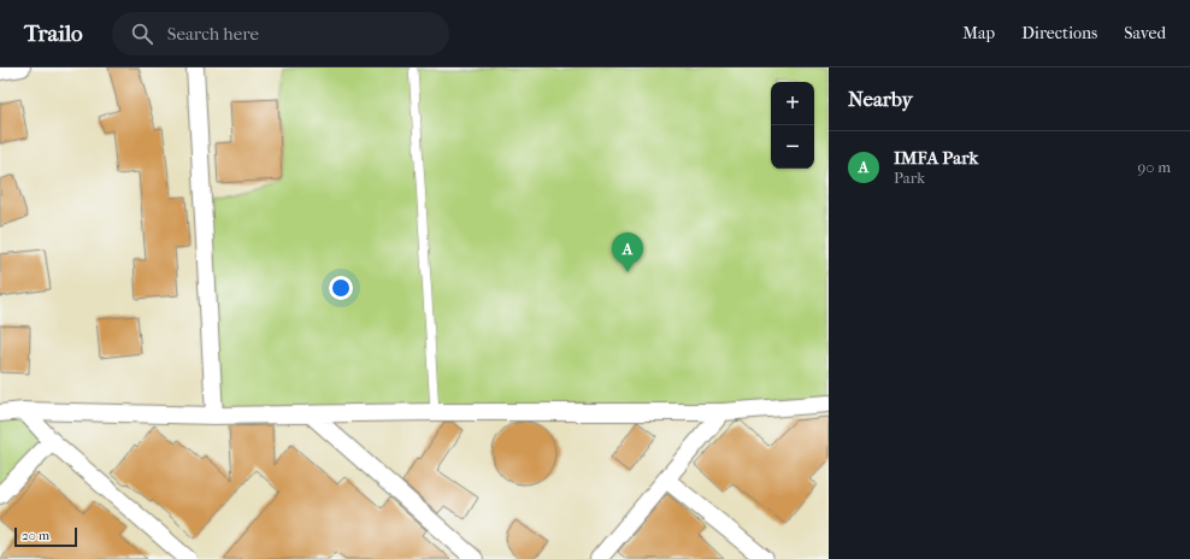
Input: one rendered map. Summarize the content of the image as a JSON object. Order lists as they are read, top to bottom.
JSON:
{
  "scale_bar": "20 m",
  "page": {
    "header": "Trailo",
    "search": "Search here",
    "nav": ["Map", "Directions", "Saved"],
    "heading": "Nearby",
    "map_buttons": ["+", "−"],
    "list": [
      {
        "mark": "A",
        "name": "IMFA Park",
        "note": "Park",
        "value": "90 m"
      }
    ],
    "pins": "A",
    "scale": "20 m"
  }
}
